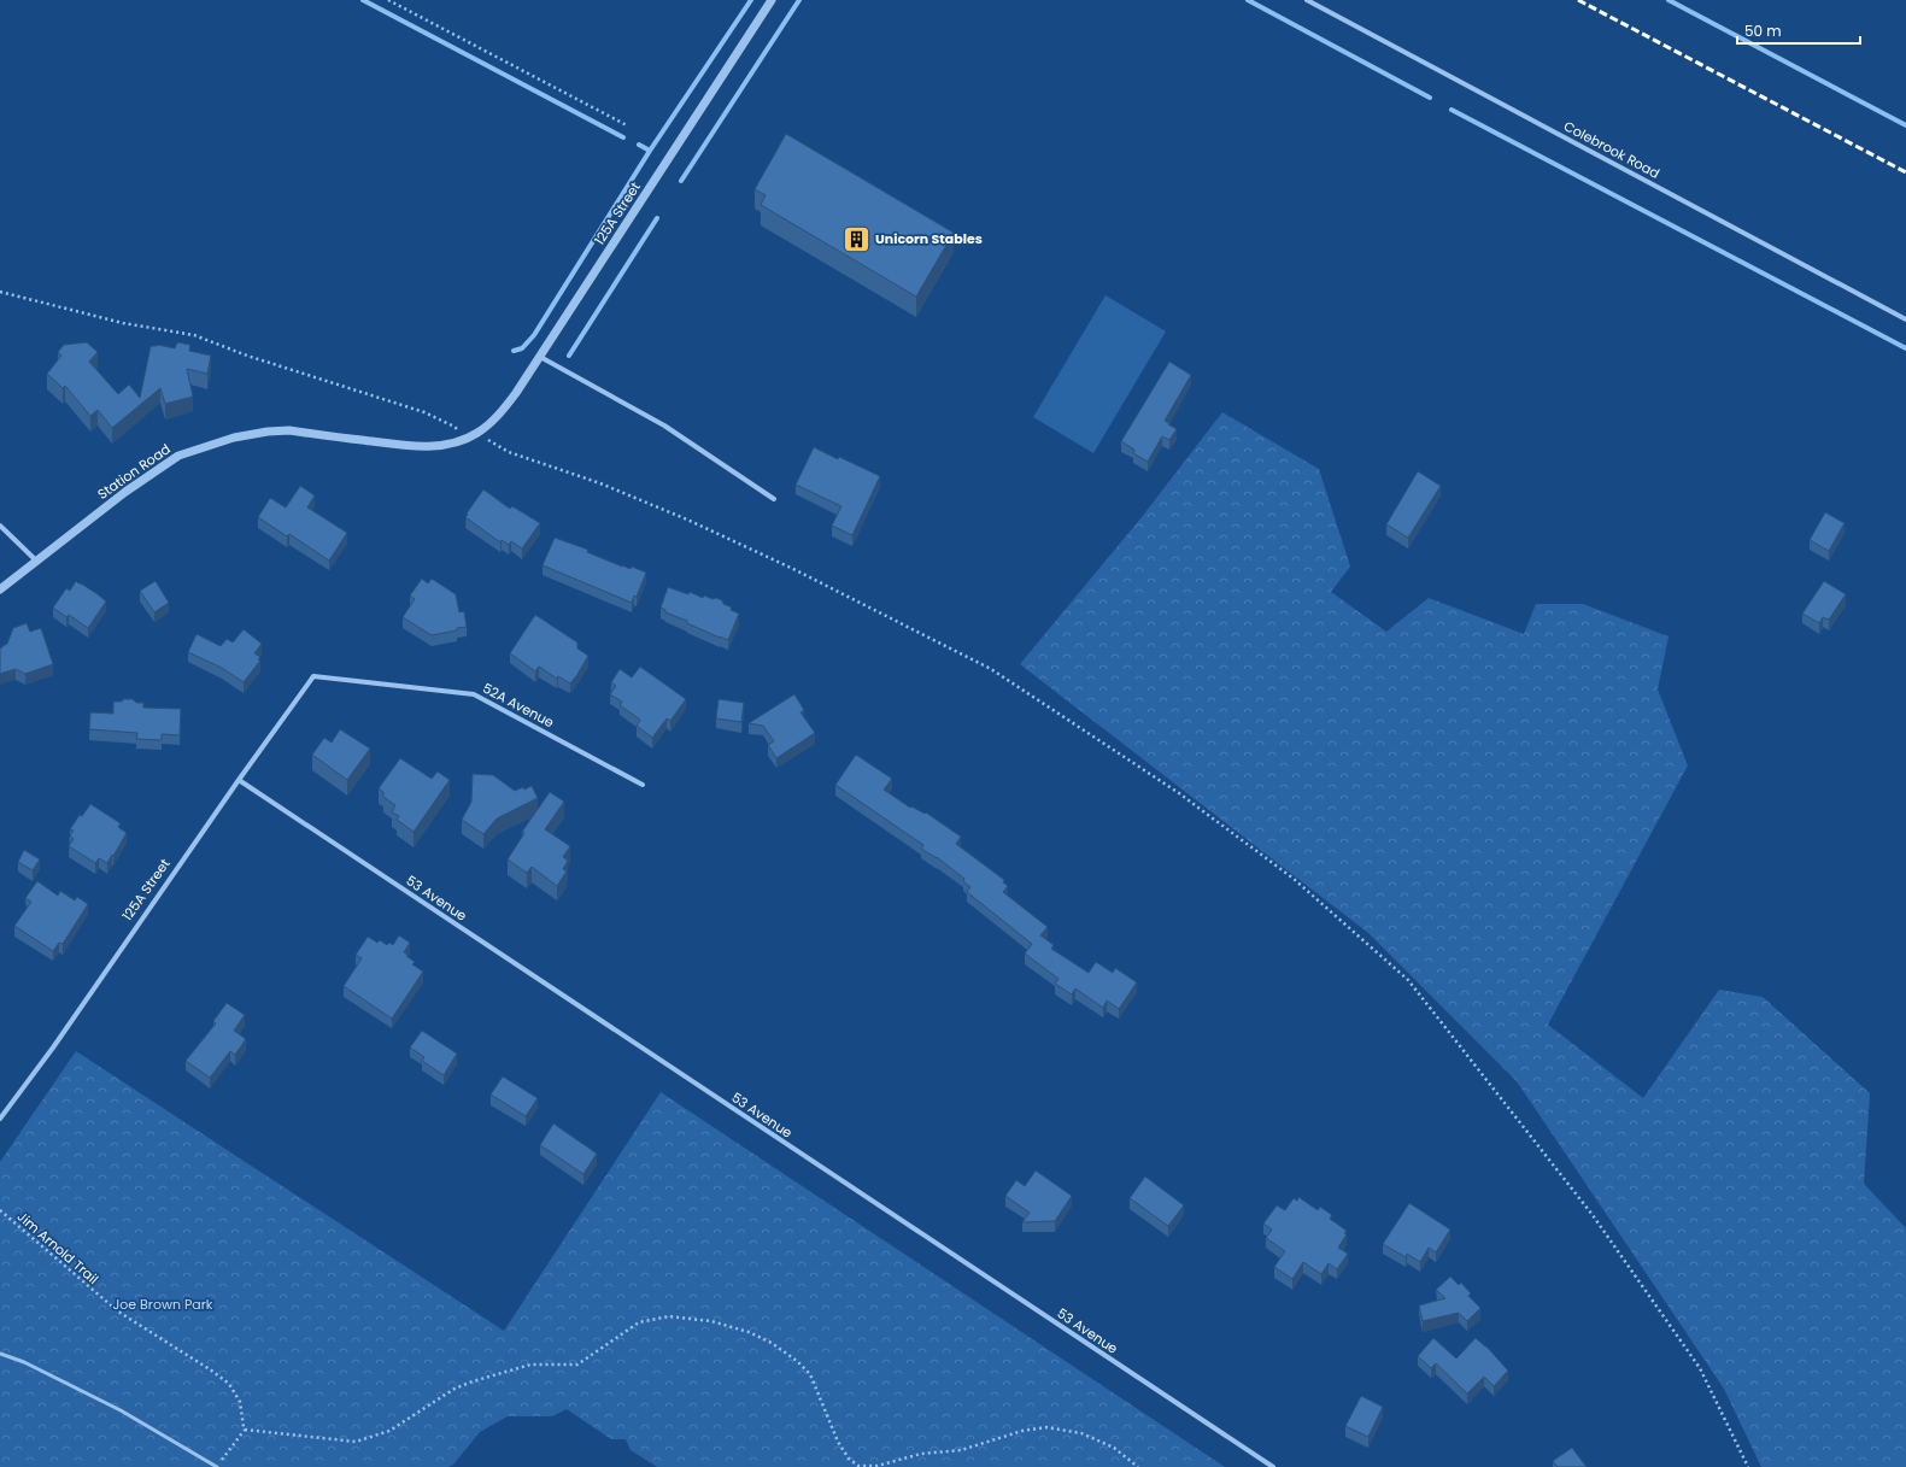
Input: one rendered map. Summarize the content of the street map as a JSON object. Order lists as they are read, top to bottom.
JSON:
{
  "streets": {
    "street": [
      "Colebrook Road",
      "125A Street",
      "Station Road",
      "52A Avenue",
      "53 Avenue"
    ],
    "path": ["Jim Arnold Trail"]
  },
  "crossings": [
    ["125A Street", "Station Road"],
    ["125A Street", "52A Avenue"],
    ["125A Street", "53 Avenue"]
  ],
  "parks": ["Joe Brown Park"],
  "places": {
    "building": ["Unicorn Stables"]
  },
  "scale_bar": "50 m"
}
